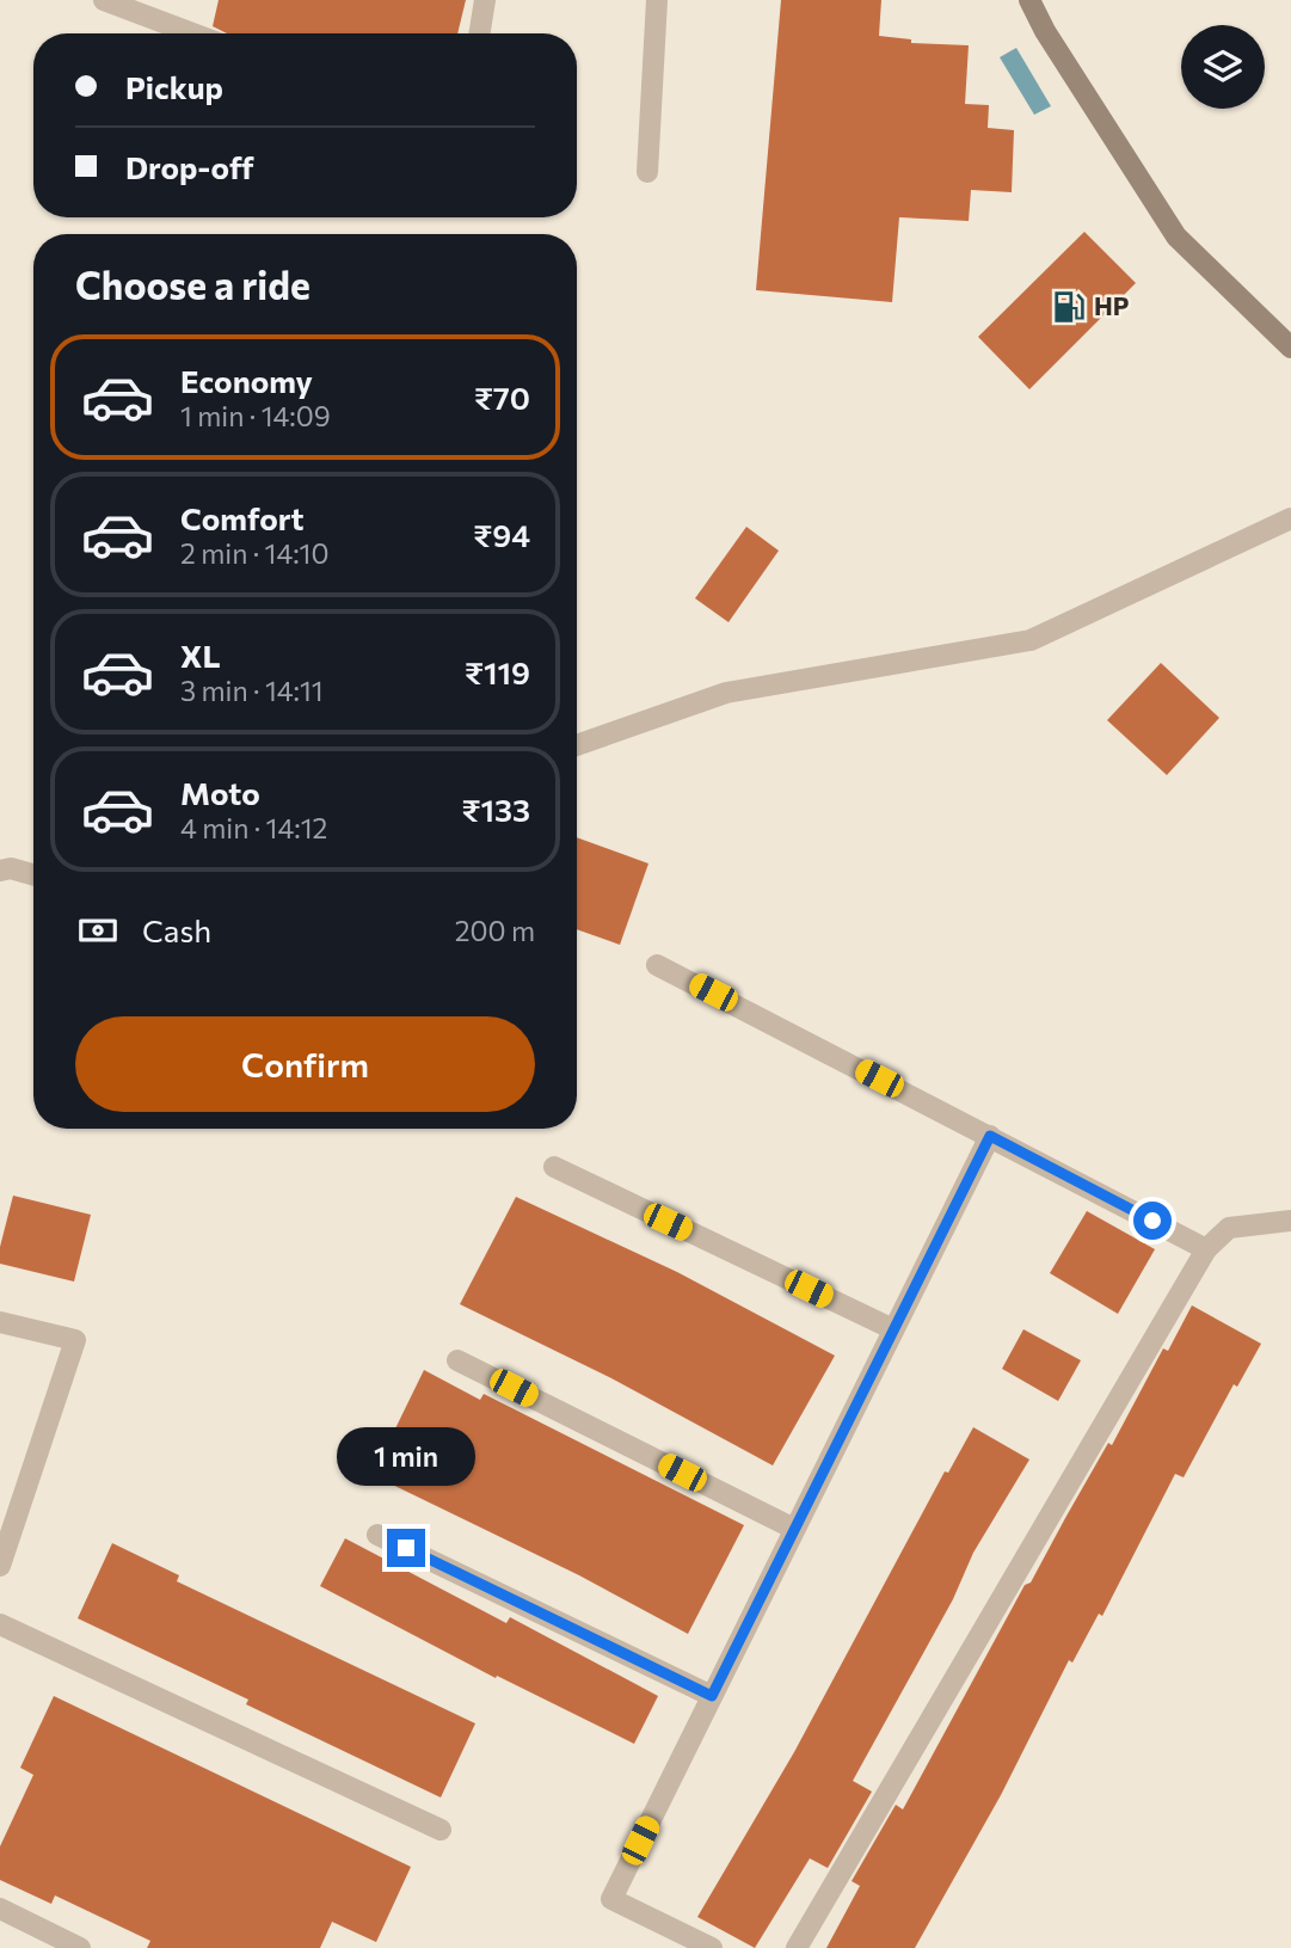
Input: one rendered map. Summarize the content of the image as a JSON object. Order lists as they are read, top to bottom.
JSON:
{
  "places": {
    "fuel station": ["HP"]
  },
  "page": {
    "banner": ["Pickup", "Drop-off"],
    "heading": "Choose a ride",
    "list": [
      {
        "name": "Economy",
        "note": "1 min · 14:09",
        "value": "₹70"
      },
      {
        "name": "Comfort",
        "note": "2 min · 14:10",
        "value": "₹94"
      },
      {
        "name": "XL",
        "note": "3 min · 14:11",
        "value": "₹119"
      },
      {
        "name": "Moto",
        "note": "4 min · 14:12",
        "value": "₹133"
      }
    ],
    "pay": ["Cash", "200 m"],
    "buttons": "Confirm",
    "bubble": "1 min"
  }
}
